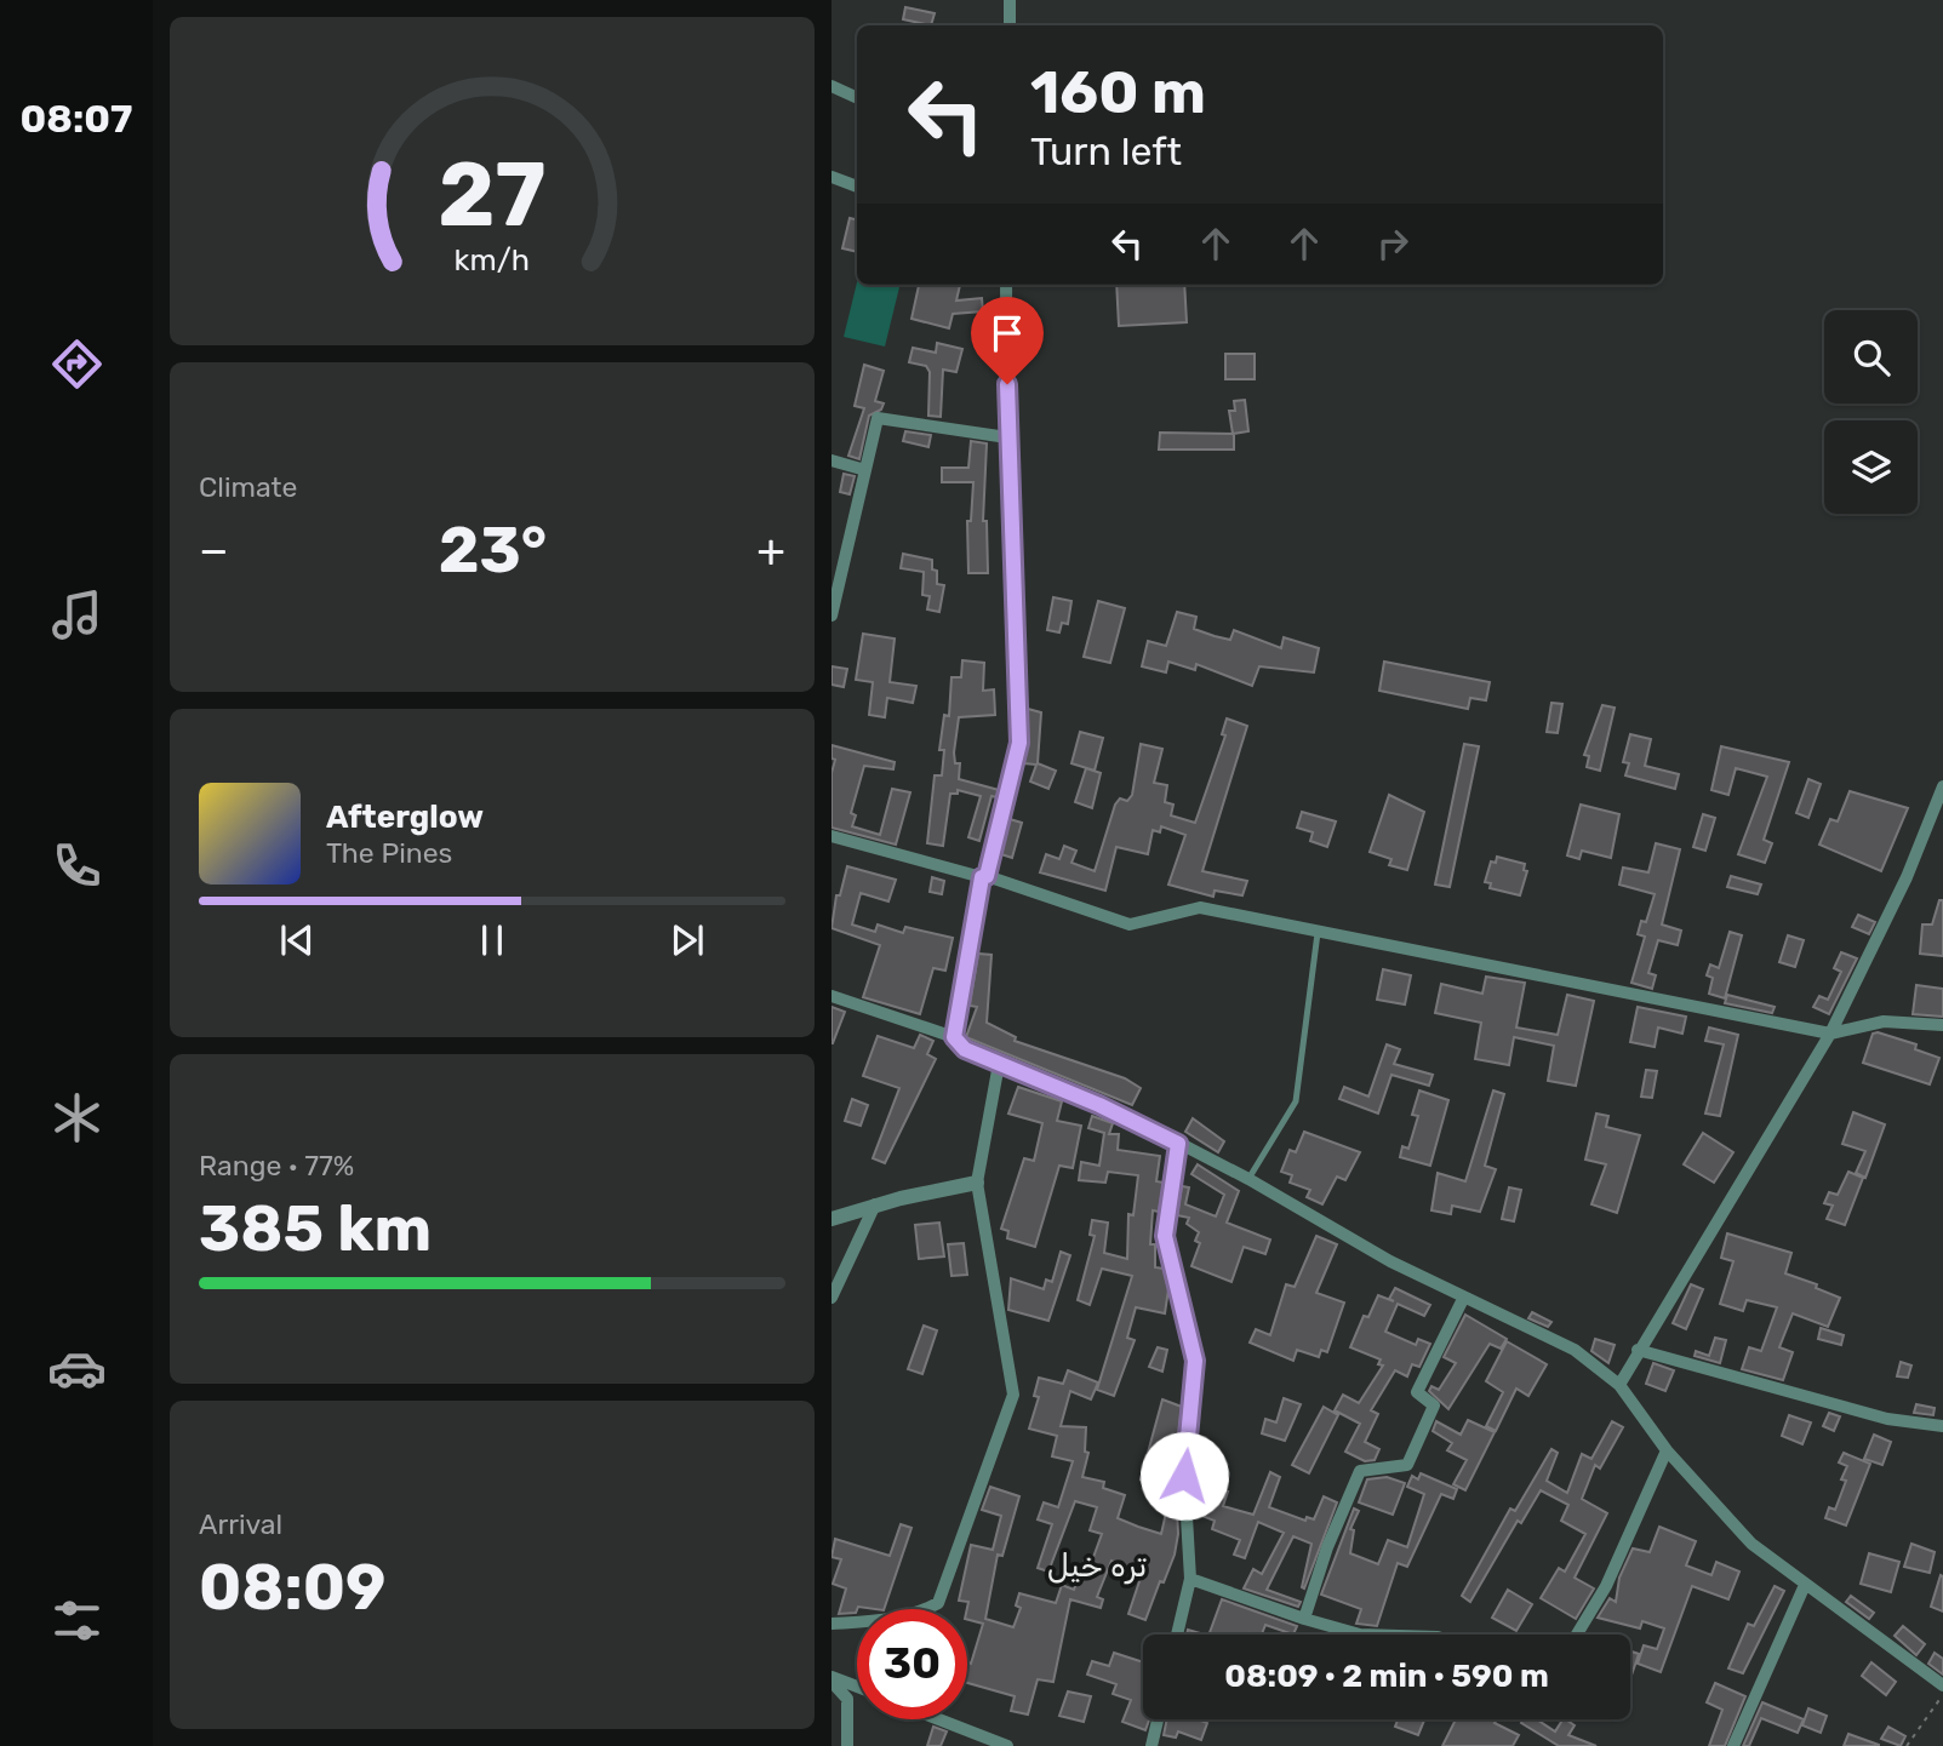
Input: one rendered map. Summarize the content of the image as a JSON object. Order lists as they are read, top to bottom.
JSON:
{
  "districts": ["تره خیل"],
  "page": {
    "tabs": "08:07",
    "turn": ["160 m", "Turn left"],
    "tile": [
      "Climate",
      ["Range · 77%", "385 km"],
      ["Arrival", "08:09"]
    ],
    "heat": ["−", "23°", "+"],
    "song": ["Afterglow", "The Pines"],
    "limit": "30",
    "trip": "08:09 · 2 min · 590 m",
    "gauge": ["27", "km/h"]
  }
}
